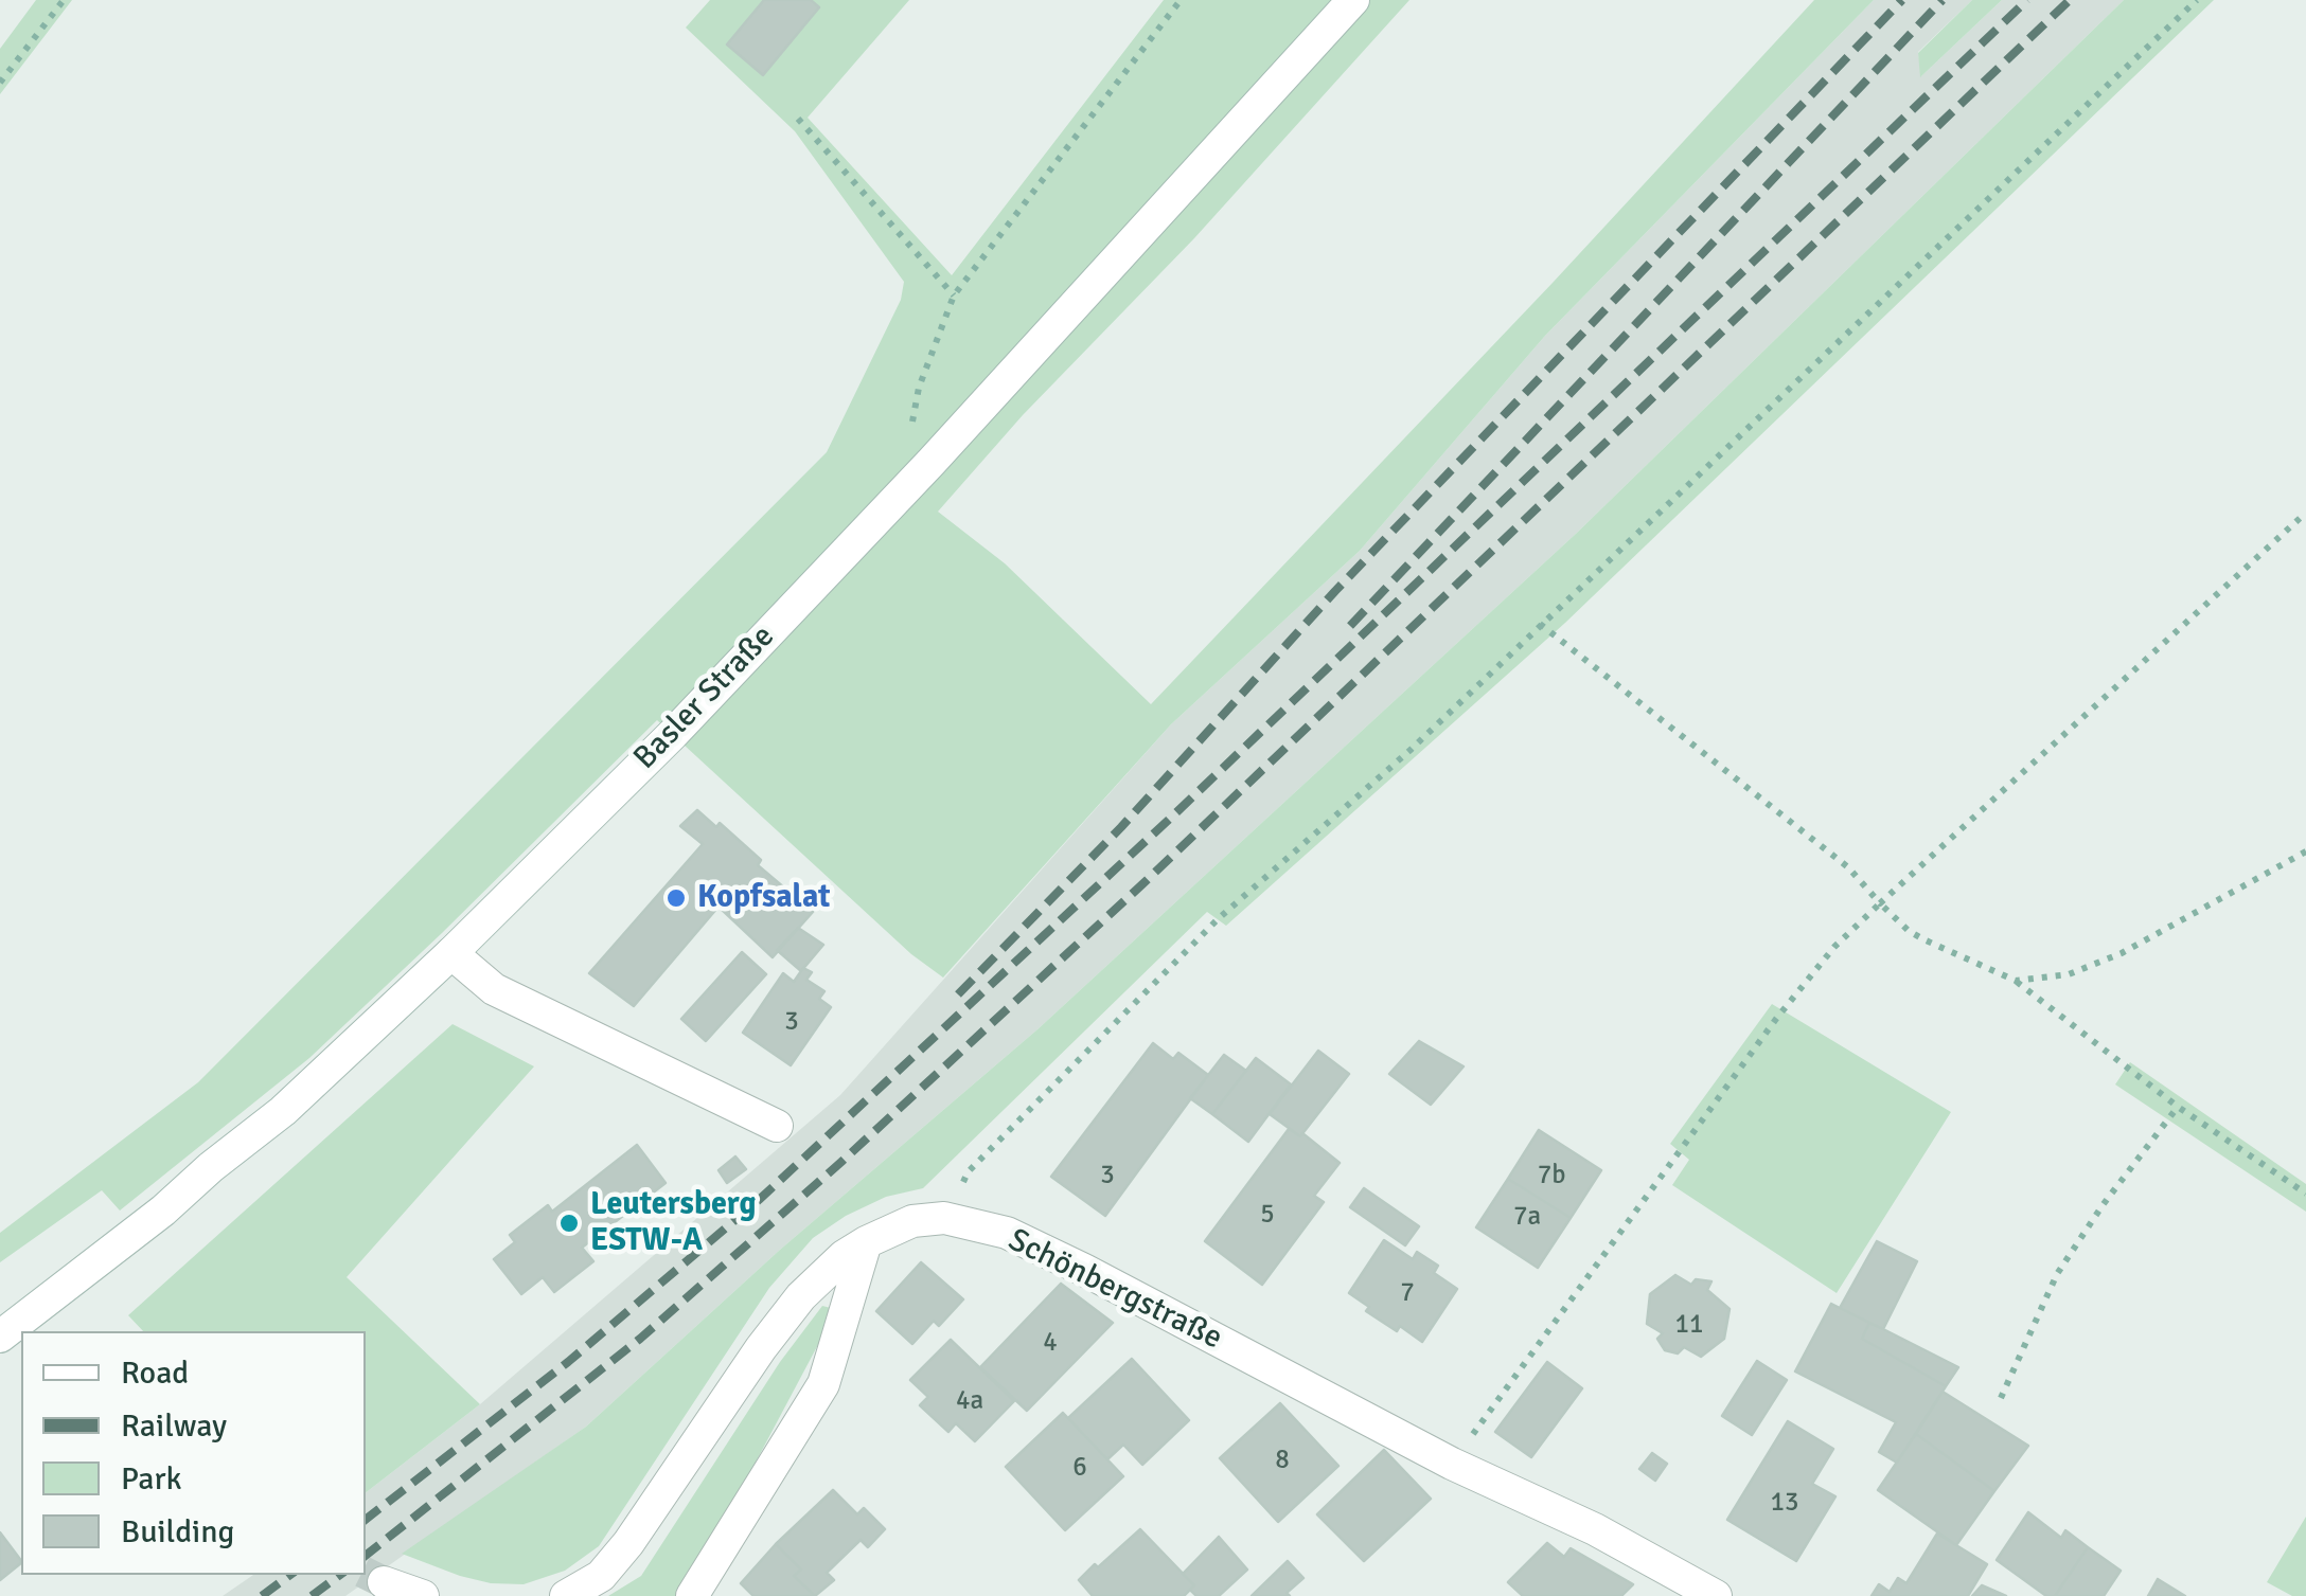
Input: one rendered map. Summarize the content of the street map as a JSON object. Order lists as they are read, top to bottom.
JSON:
{
  "streets": {
    "street": ["Basler Straße", "Schönbergstraße"]
  },
  "places": ["Kopfsalat", "Leutersberg ESTW-A"],
  "house_numbers": [
    "3",
    "3",
    "7b",
    "5",
    "7a",
    "7",
    "11",
    "4",
    "4a",
    "8",
    "6",
    "13"
  ],
  "legend": [
    "Road",
    "Railway",
    "Park",
    "Building"
  ]
}
